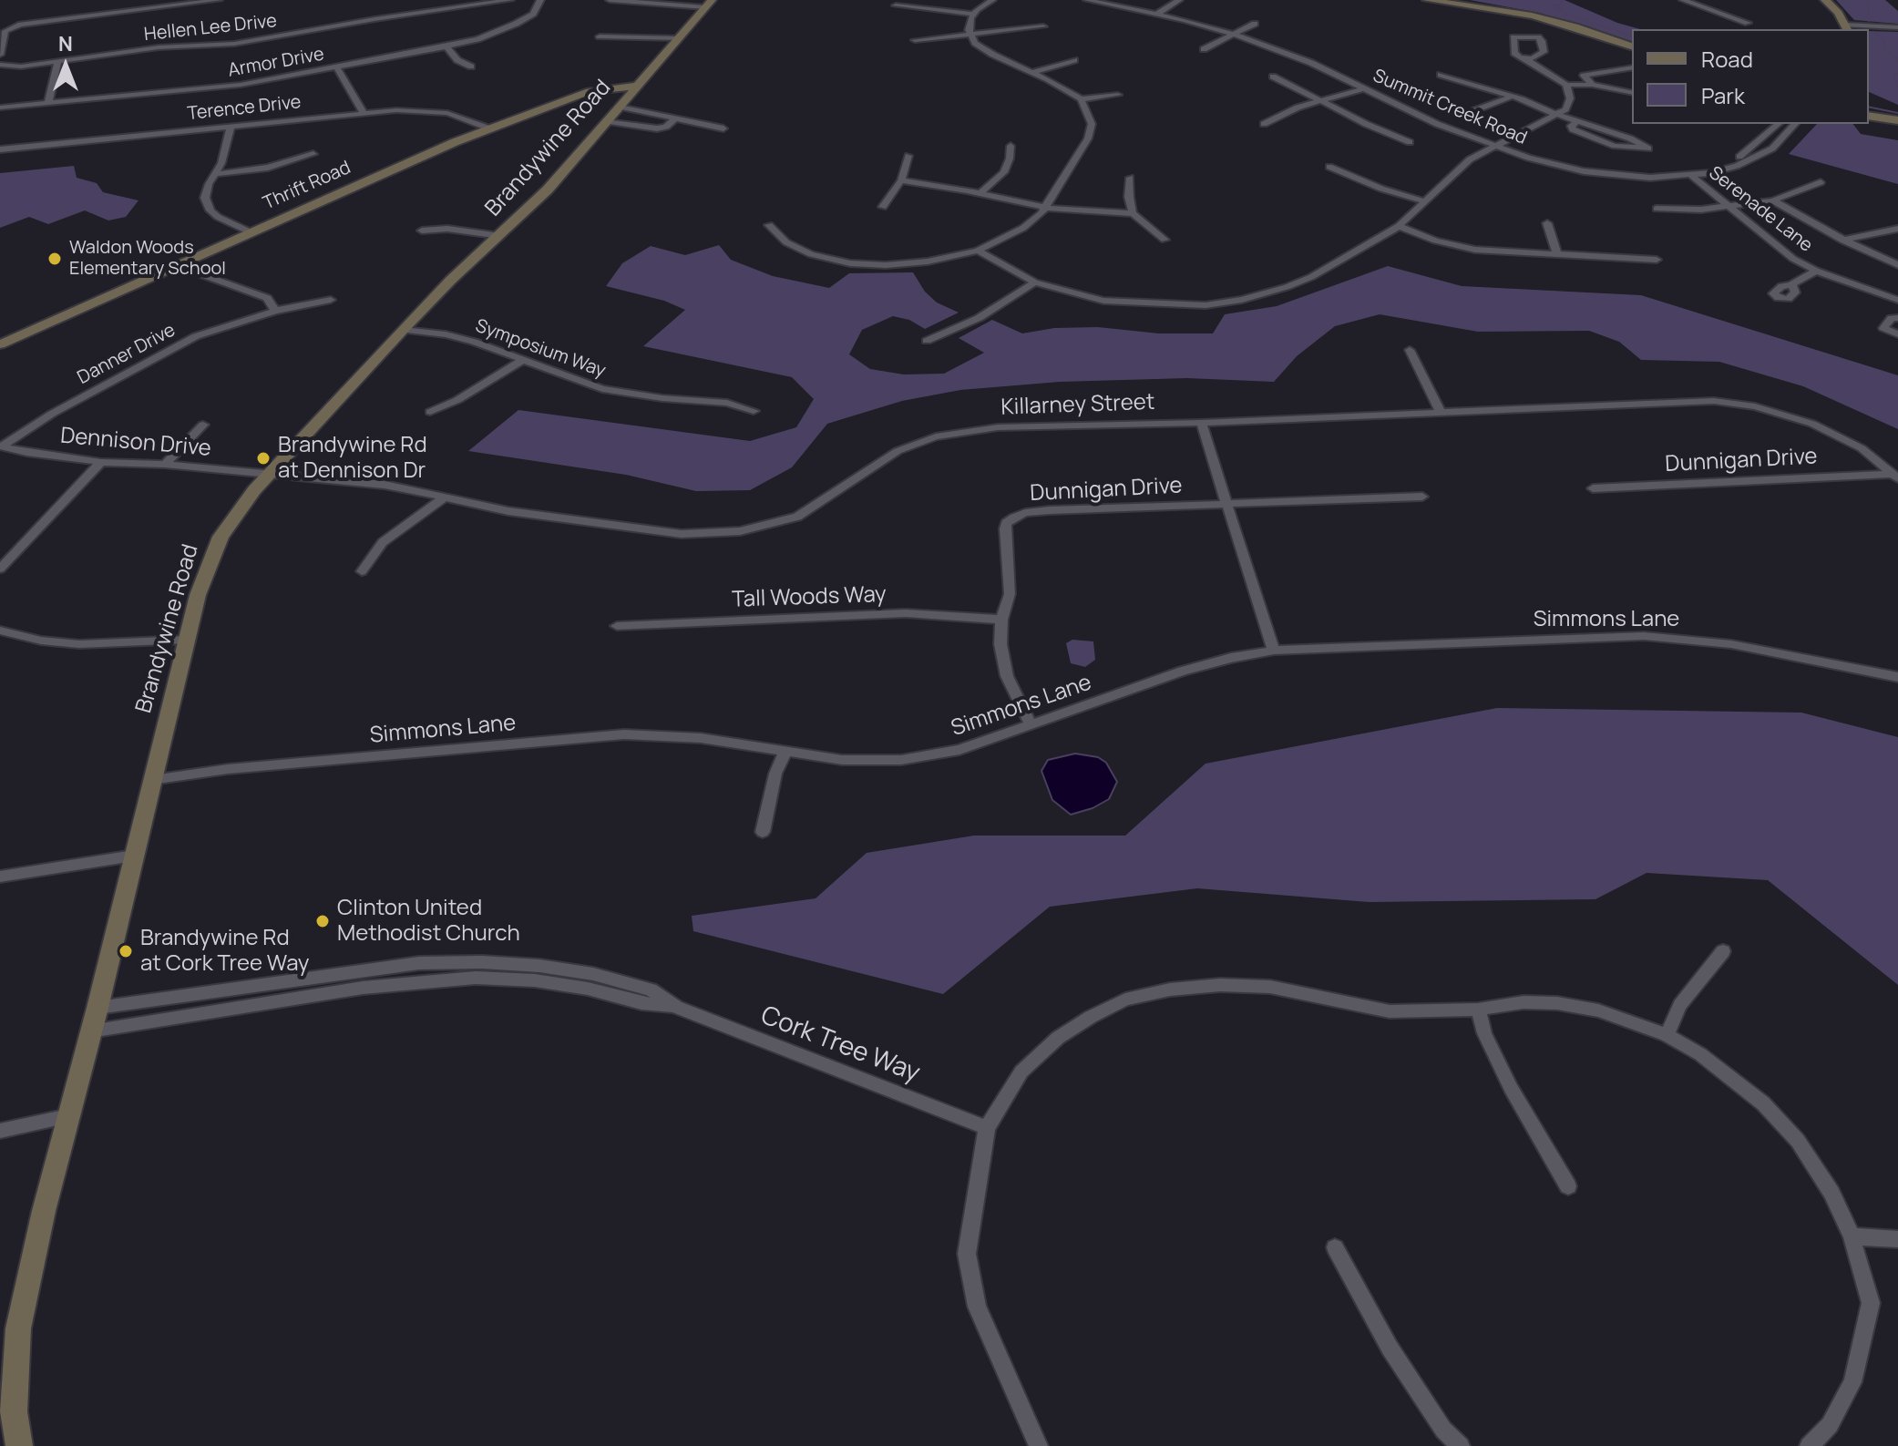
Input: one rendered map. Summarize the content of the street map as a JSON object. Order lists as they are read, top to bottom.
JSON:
{
  "streets": {
    "main road": ["Brandywine Road", "Thrift Road"],
    "street": [
      "Hellen Lee Drive",
      "Armor Drive",
      "Summit Creek Road",
      "Terence Drive",
      "Serenade Lane",
      "Symposium Way",
      "Danner Drive",
      "Killarney Street",
      "Dennison Drive",
      "Dunnigan Drive",
      "Tall Woods Way",
      "Simmons Lane",
      "Cork Tree Way"
    ]
  },
  "crossings": [
    ["Summit Creek Road", "Serenade Lane"],
    ["Terence Drive", "Thrift Road"],
    ["Brandywine Road", "Thrift Road"],
    ["Brandywine Road", "Symposium Way"],
    ["Brandywine Road", "Killarney Street"],
    ["Brandywine Road", "Dennison Drive"],
    ["Brandywine Road", "Simmons Lane"],
    ["Brandywine Road", "Cork Tree Way"],
    ["Danner Drive", "Dennison Drive"],
    ["Killarney Street", "Dennison Drive"],
    ["Killarney Street", "Dunnigan Drive"],
    ["Dunnigan Drive", "Tall Woods Way"],
    ["Dunnigan Drive", "Simmons Lane"]
  ],
  "places": [
    "Waldon Woods Elementary School",
    "Brandywine Rd at Dennison Dr",
    "Clinton United Methodist Church",
    "Brandywine Rd at Cork Tree Way"
  ],
  "legend": ["Road", "Park"],
  "north": "top"
}
